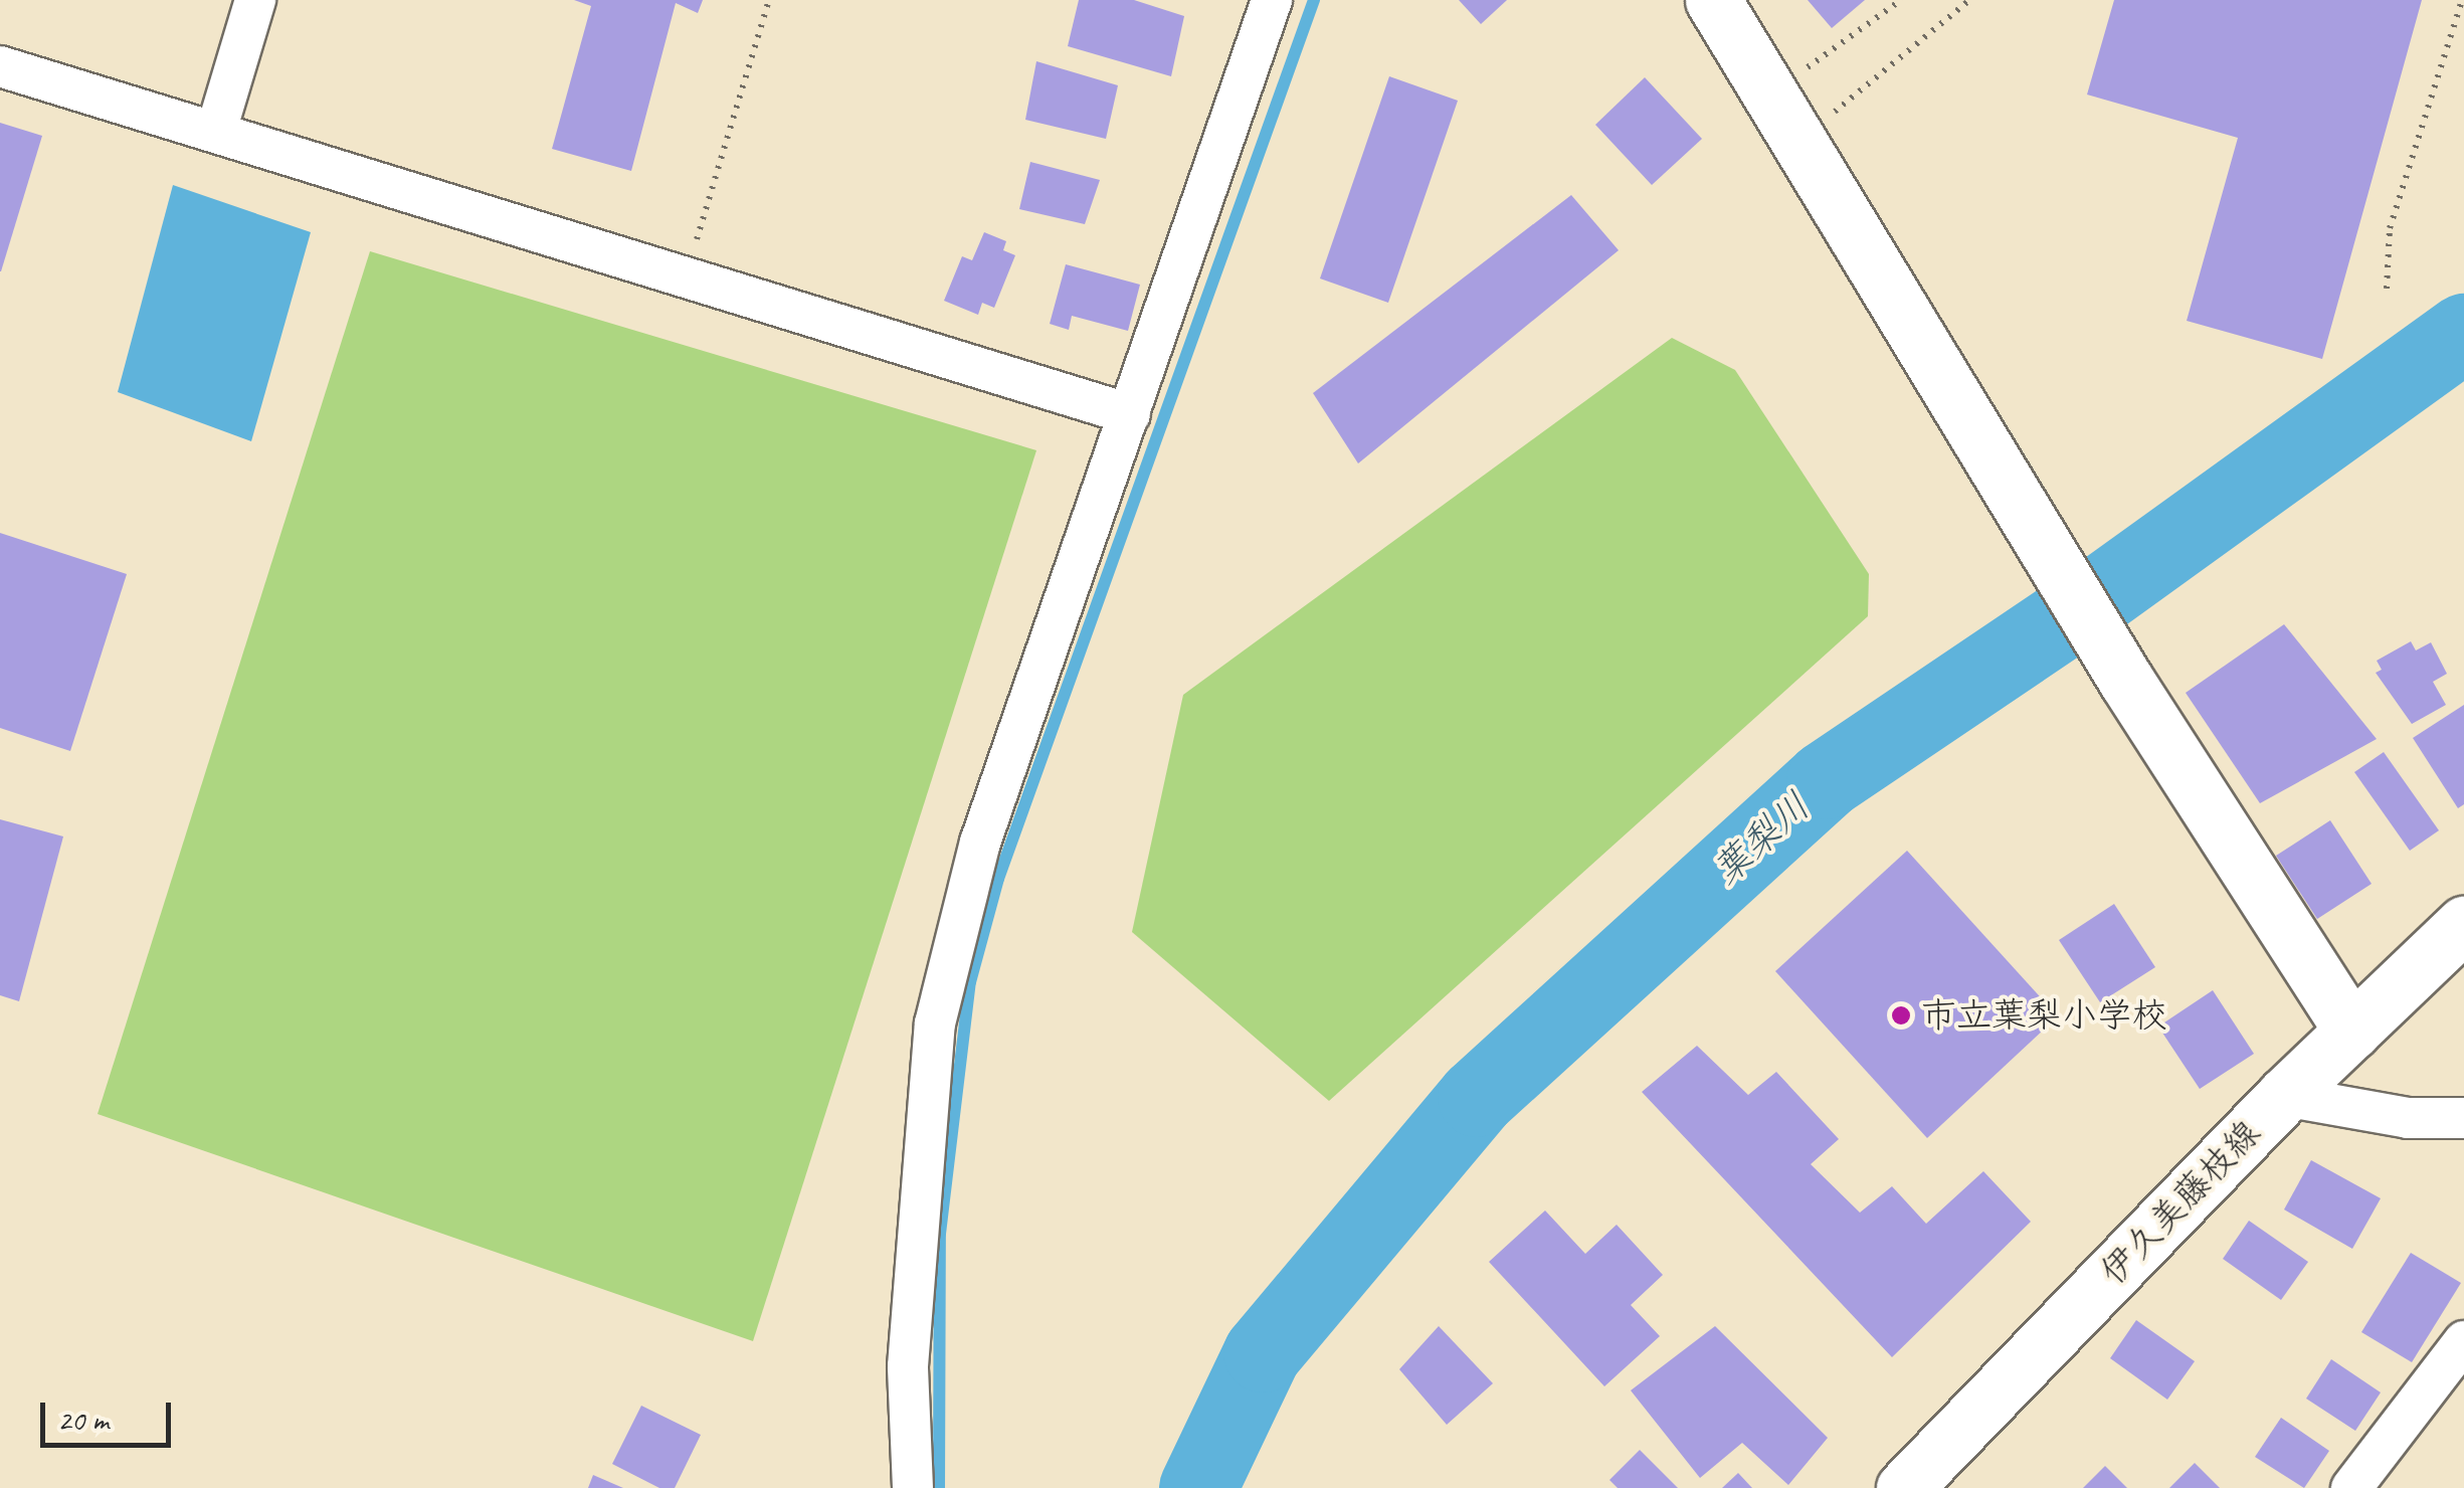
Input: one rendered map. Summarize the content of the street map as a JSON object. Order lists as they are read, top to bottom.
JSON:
{
  "streets": {
    "street": ["伊久美藤枝線"]
  },
  "water": ["葉梨川"],
  "places": ["市立葉梨小学校"],
  "scale_bar": "20 m"
}
